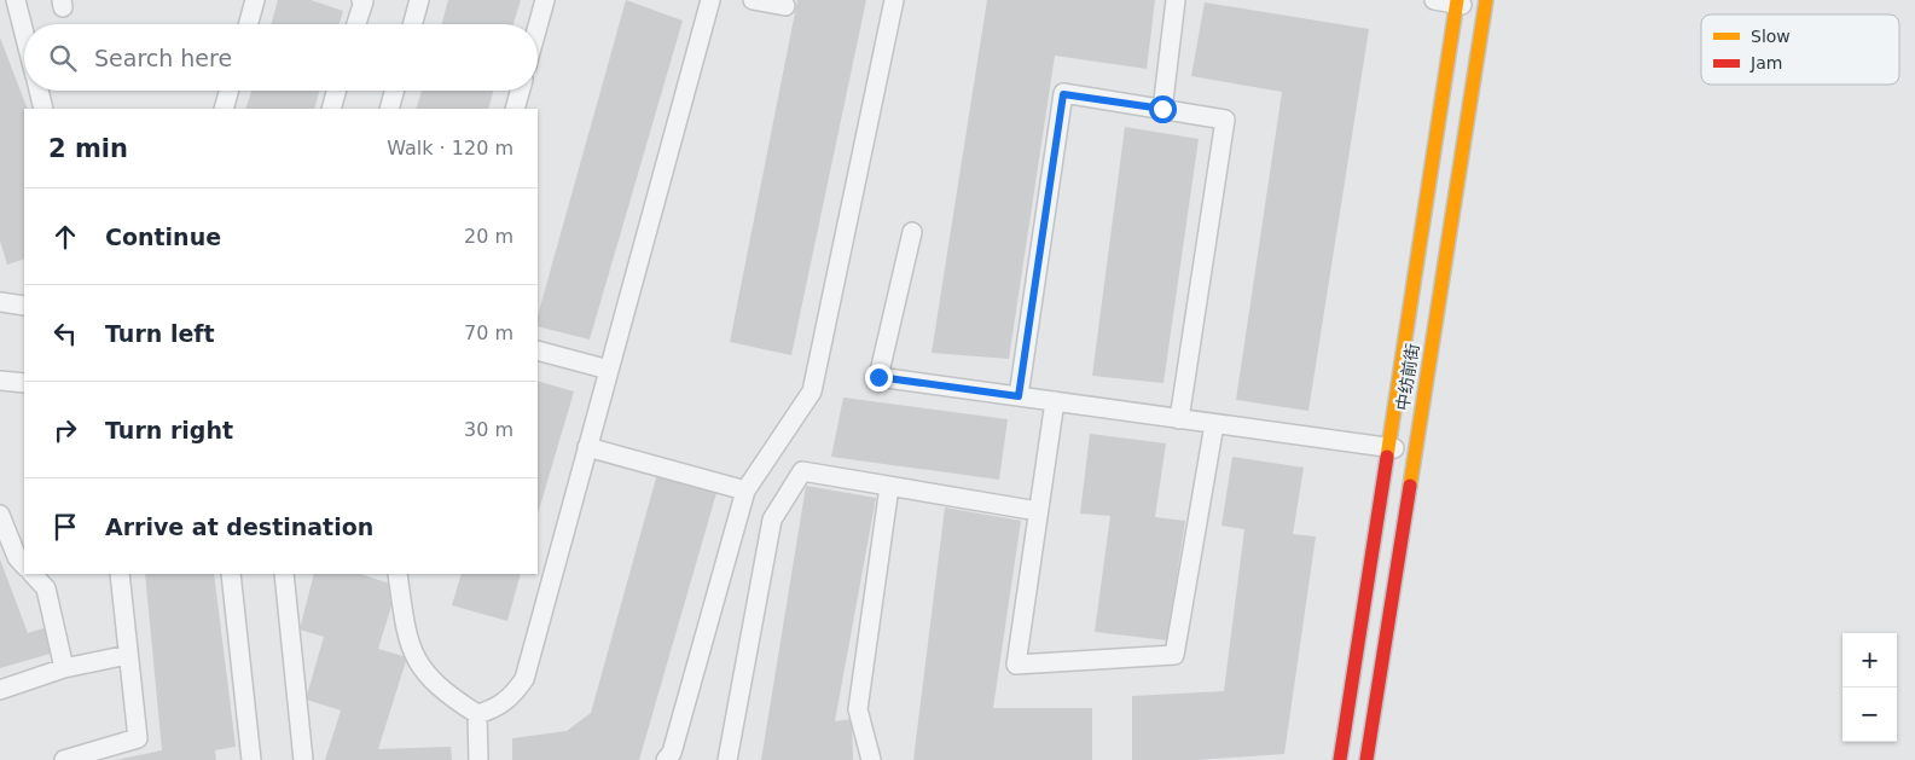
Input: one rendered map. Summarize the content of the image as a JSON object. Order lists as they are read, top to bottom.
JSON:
{
  "streets": {
    "street": ["中纺前街"]
  },
  "legend": ["Slow", "Jam"],
  "page": {
    "search": "Search here",
    "heading": ["2 min", "Walk · 120 m"],
    "list": [
      ["Continue", "20 m"],
      ["Turn left", "70 m"],
      ["Turn right", "30 m"],
      "Arrive at destination"
    ],
    "map_buttons": ["+", "−"]
  }
}
